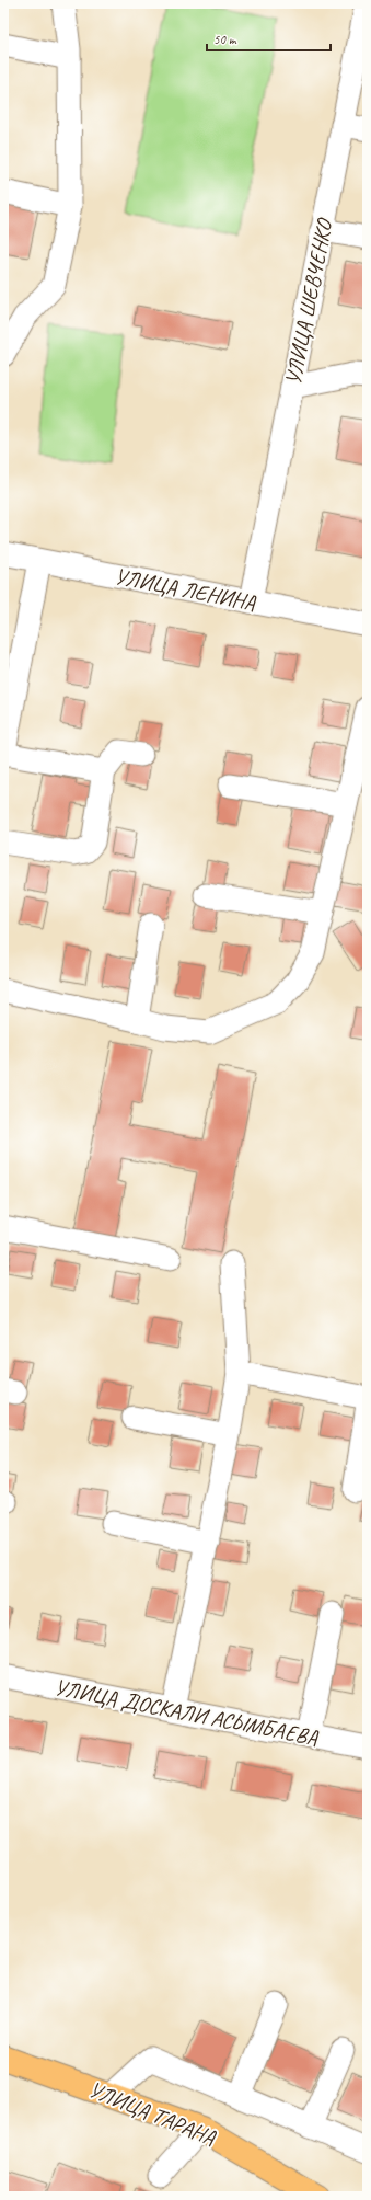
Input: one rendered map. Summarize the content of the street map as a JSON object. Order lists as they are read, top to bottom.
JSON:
{
  "streets": {
    "main road": ["УЛИЦА ТАРАНА"],
    "street": ["УЛИЦА ШЕВЧЕНКО", "УЛИЦА ЛЕНИНА", "УЛИЦА ДОСКАЛИ АСЫМБАЕВА"]
  },
  "crossings": [
    ["УЛИЦА ШЕВЧЕНКО", "УЛИЦА ЛЕНИНА"]
  ],
  "scale_bar": "50 m"
}
